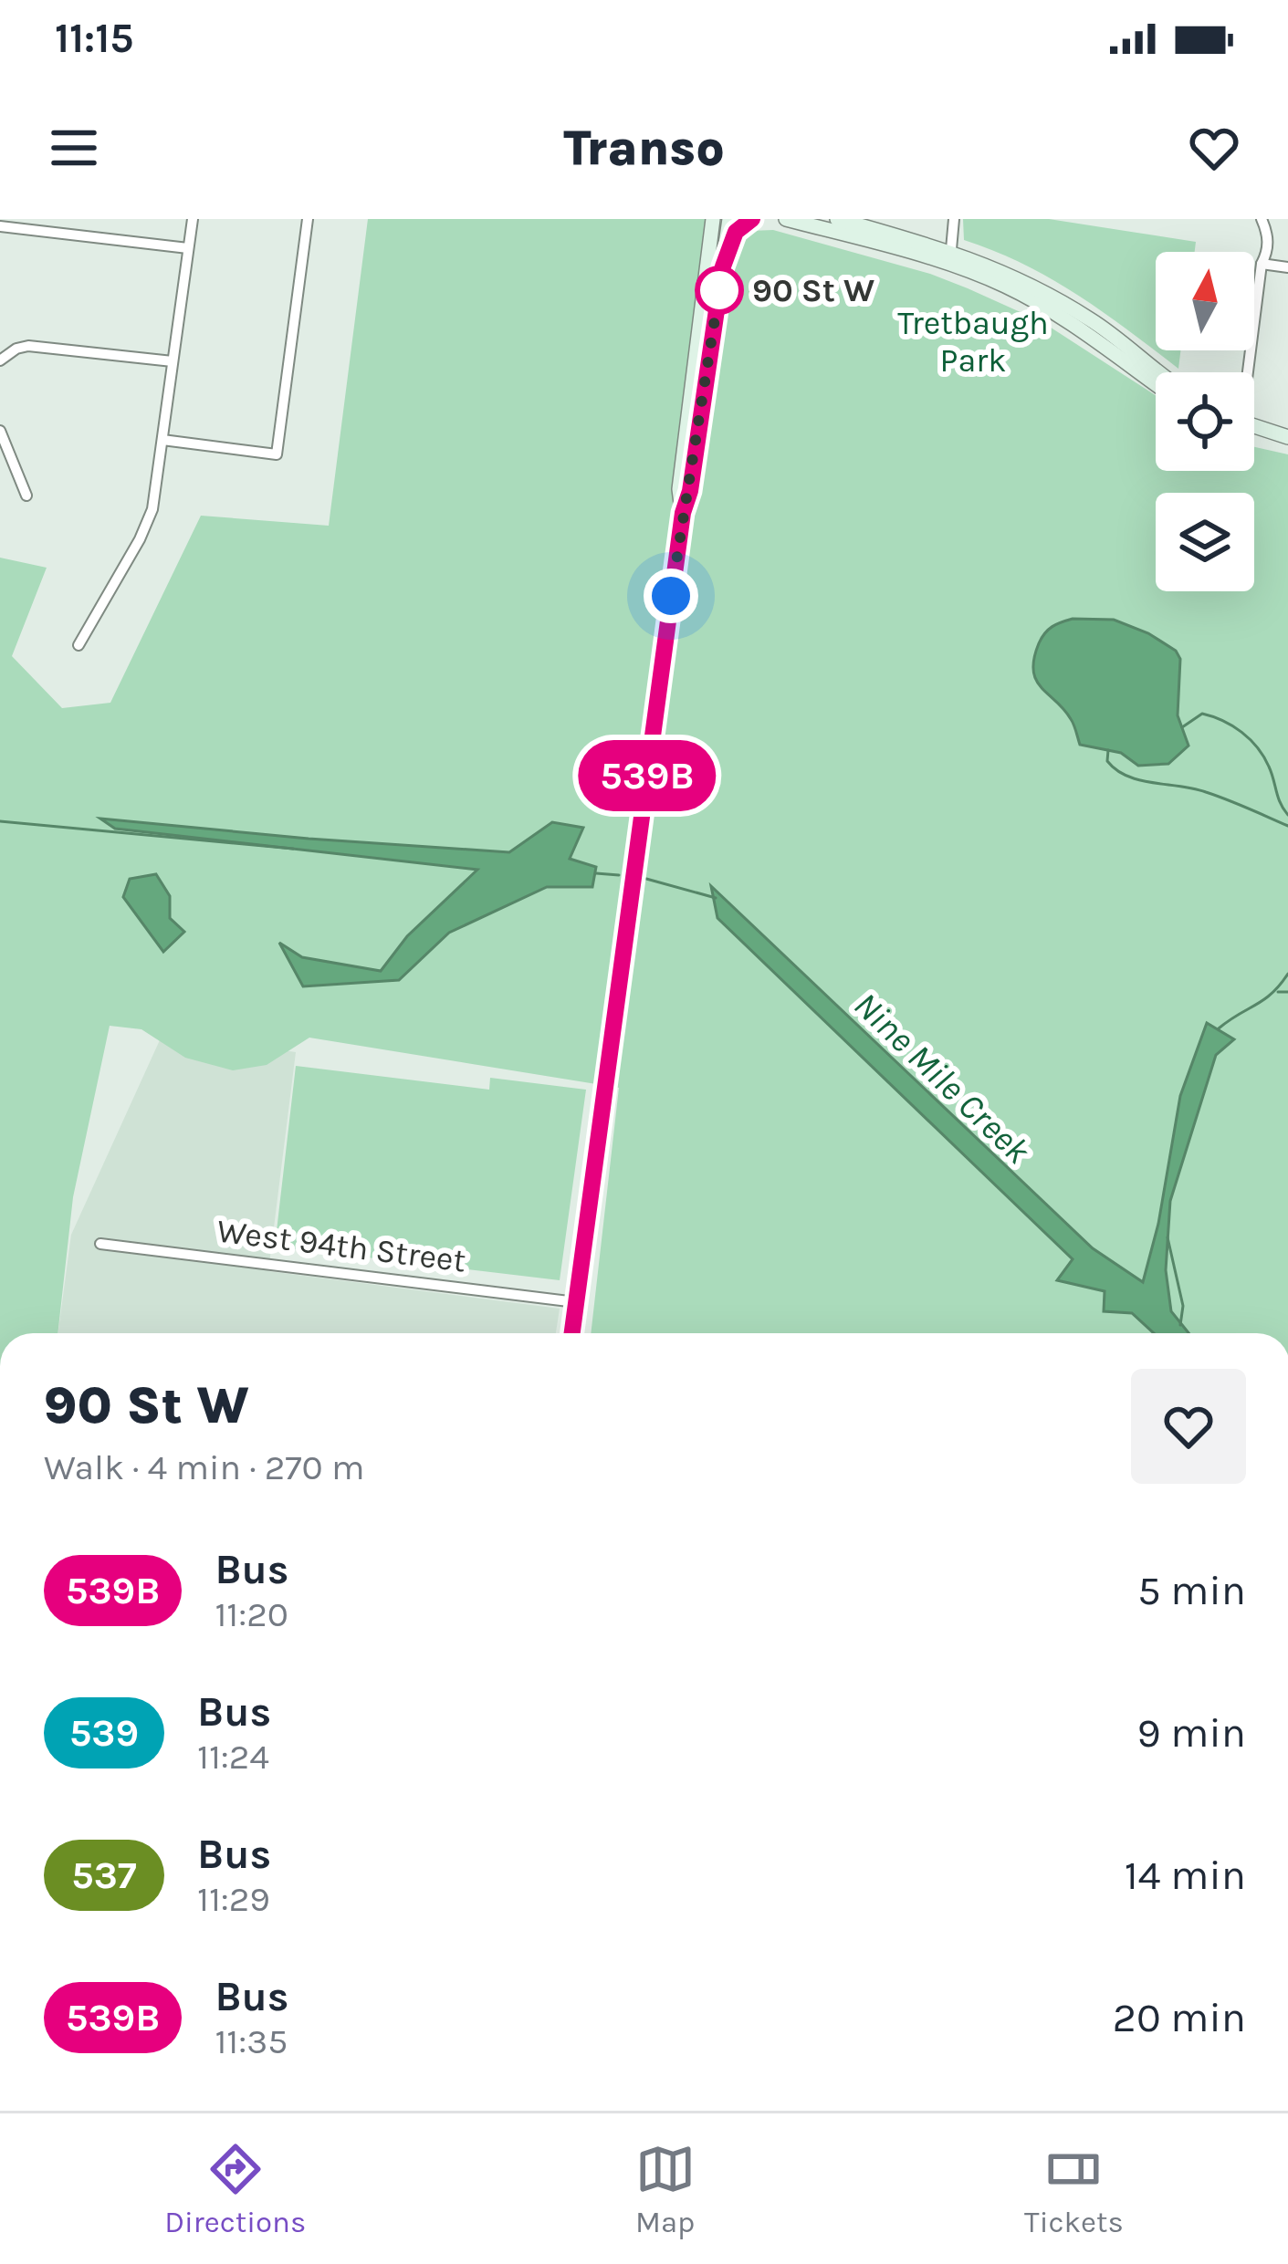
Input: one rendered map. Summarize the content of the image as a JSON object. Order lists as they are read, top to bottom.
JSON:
{
  "streets": {
    "street": ["West 94th Street"]
  },
  "water": ["Nine Mile Creek"],
  "parks": ["Tretbaugh Park"],
  "places": ["90 St W"],
  "lines": ["bus line 539B"],
  "north": "top",
  "page": {
    "status": "11:15",
    "header": "Transo",
    "on_map": "539B",
    "heading": ["90 St W", "Walk · 4 min · 270 m"],
    "list": [
      {
        "mark": "539B",
        "name": "Bus",
        "note": "11:20",
        "value": "5 min"
      },
      {
        "mark": "539",
        "name": "Bus",
        "note": "11:24",
        "value": "9 min"
      },
      {
        "mark": "537",
        "name": "Bus",
        "note": "11:29",
        "value": "14 min"
      },
      {
        "mark": "539B",
        "name": "Bus",
        "note": "11:35",
        "value": "20 min"
      }
    ],
    "tabs": ["Directions", "Map", "Tickets"]
  }
}
